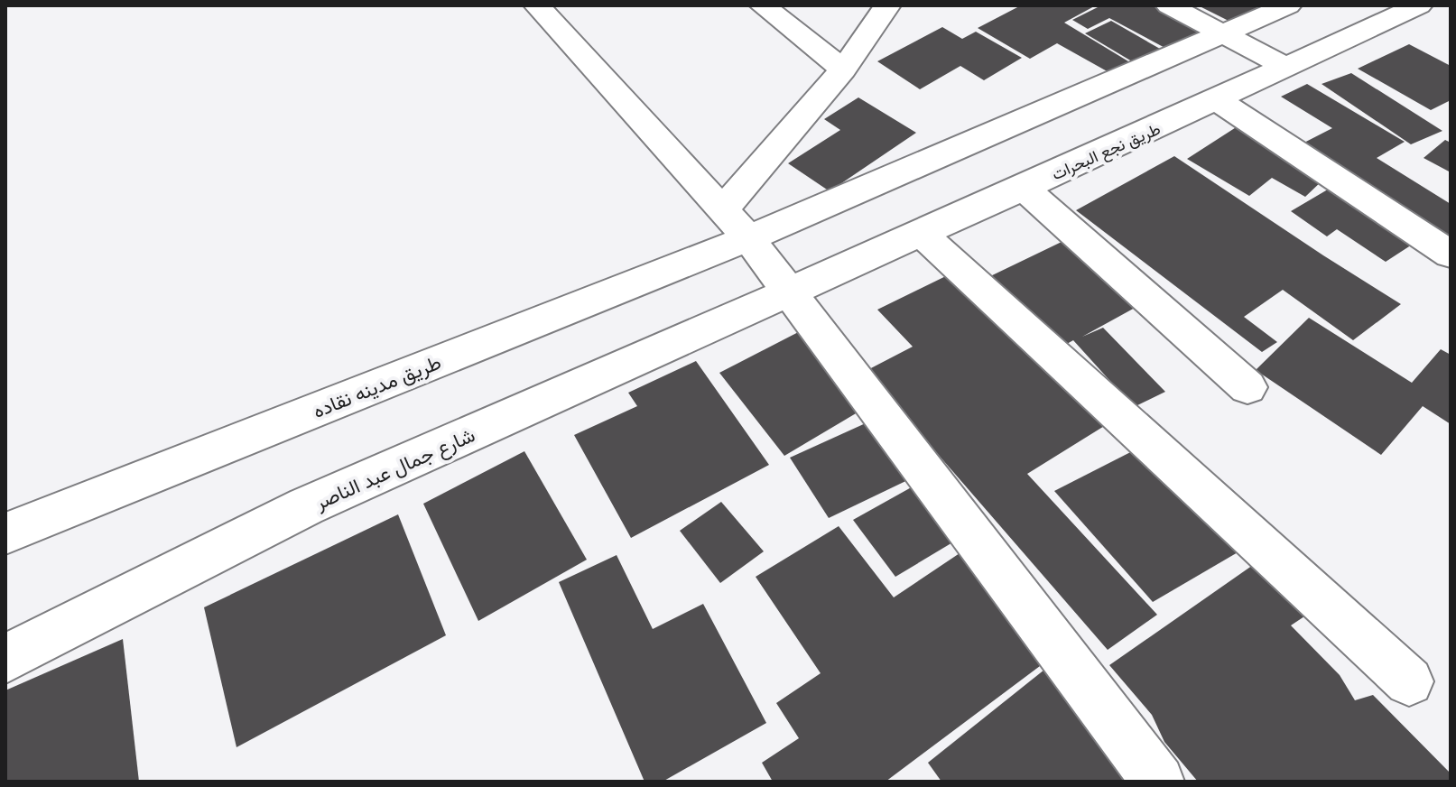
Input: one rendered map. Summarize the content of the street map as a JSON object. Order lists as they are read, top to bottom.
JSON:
{
  "streets": {
    "street": ["طريق نجع البحرات", "طريق مدينه نقاده", "شارع جمال عبد الناصر"]
  },
  "crossings": [
    ["طريق نجع البحرات", "شارع جمال عبد الناصر"]
  ]
}
